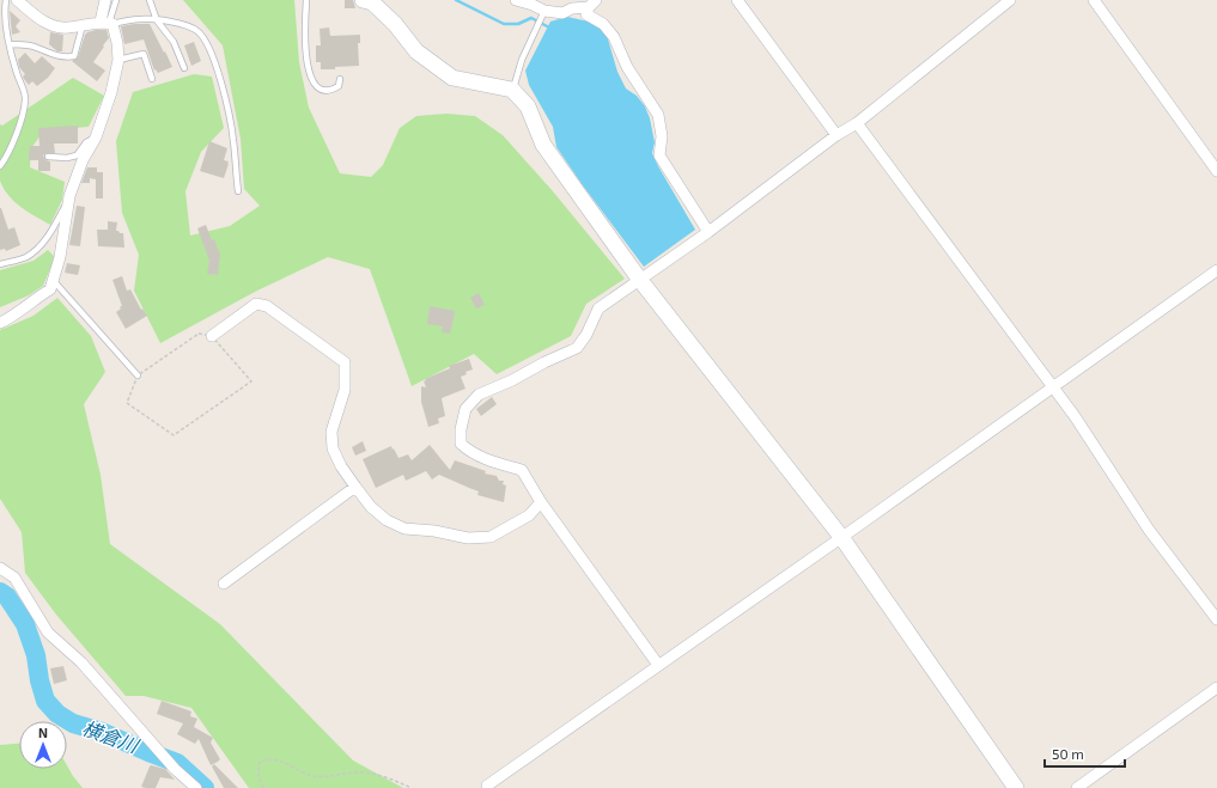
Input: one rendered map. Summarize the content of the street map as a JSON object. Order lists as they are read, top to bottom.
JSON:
{
  "water": ["横倉川"],
  "scale_bar": "50 m",
  "north": "top"
}
